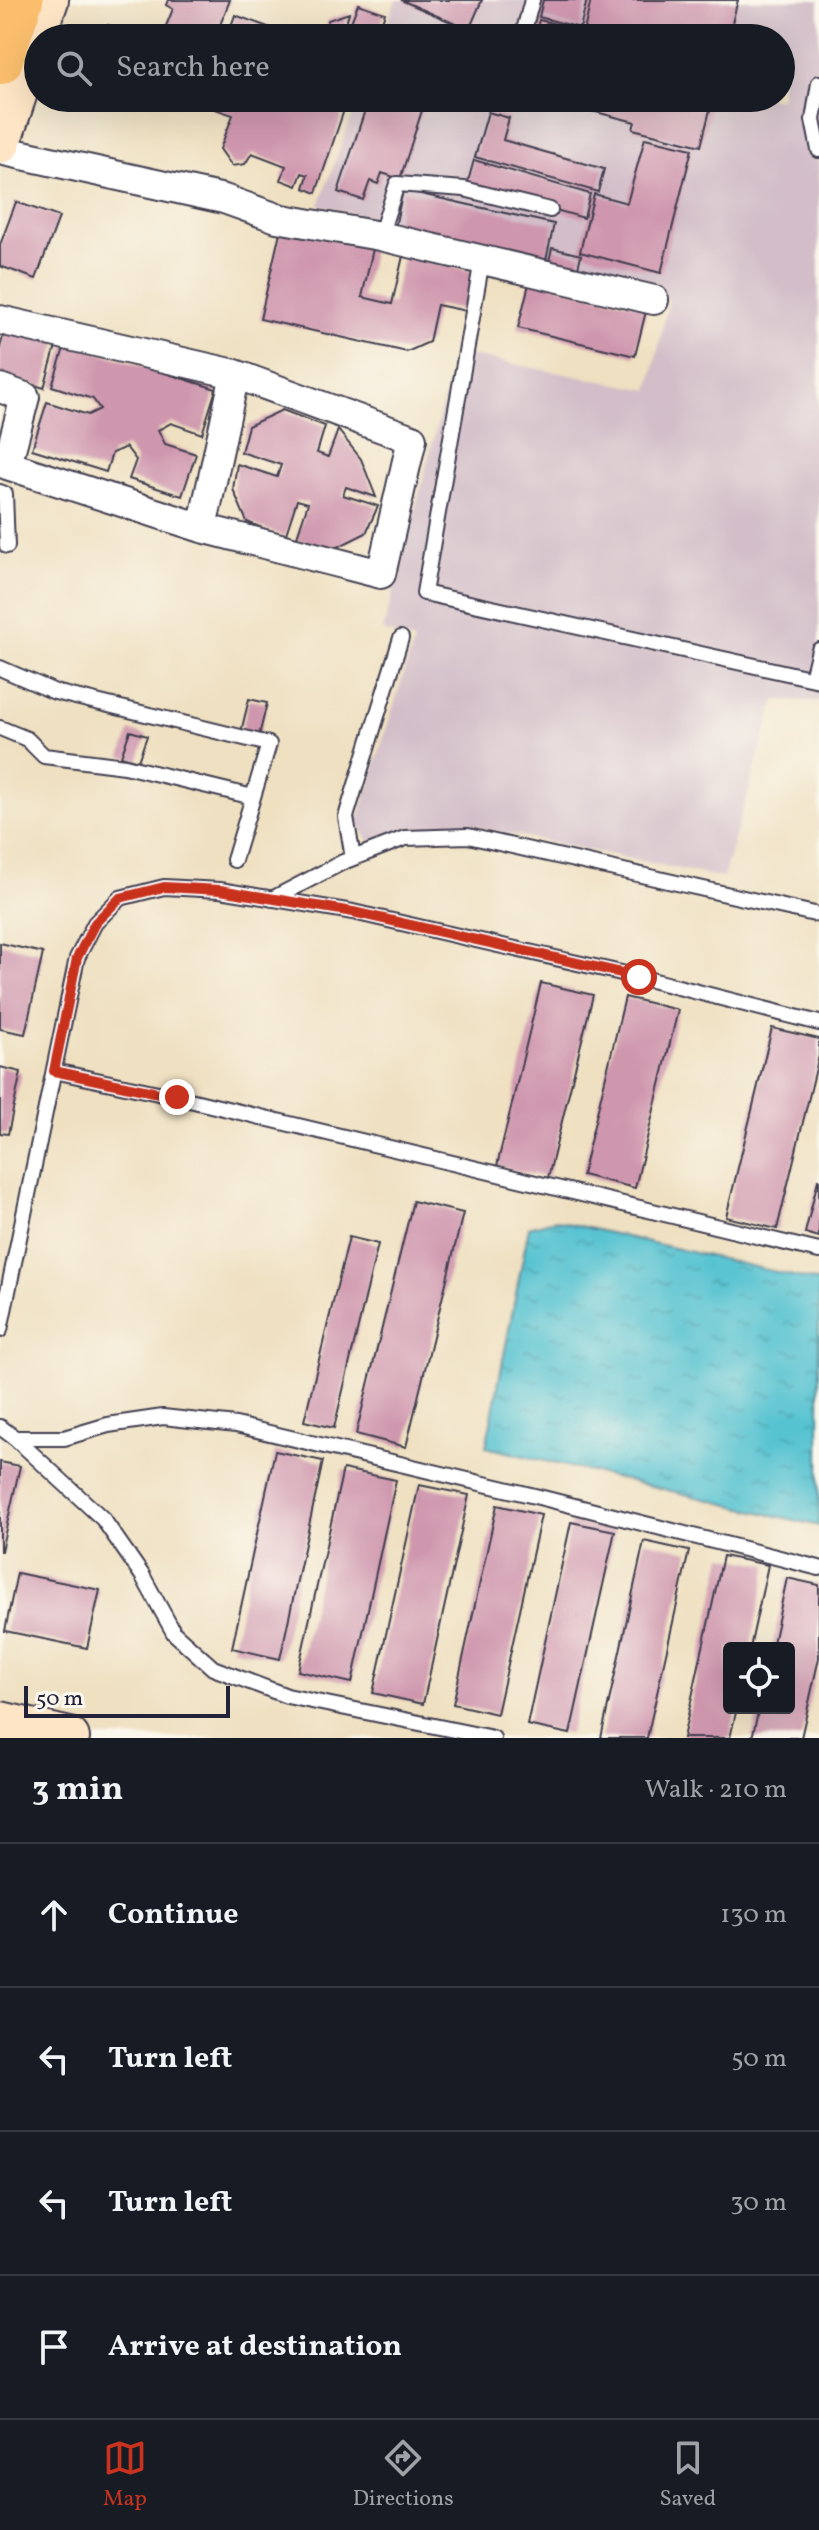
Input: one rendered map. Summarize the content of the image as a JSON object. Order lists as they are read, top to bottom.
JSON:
{
  "scale_bar": "50 m",
  "page": {
    "search": "Search here",
    "scale": "50 m",
    "heading": ["3 min", "Walk · 210 m"],
    "list": [
      ["Continue", "130 m"],
      ["Turn left", "50 m"],
      ["Turn left", "30 m"],
      "Arrive at destination"
    ],
    "nav": ["Map", "Directions", "Saved"]
  }
}
